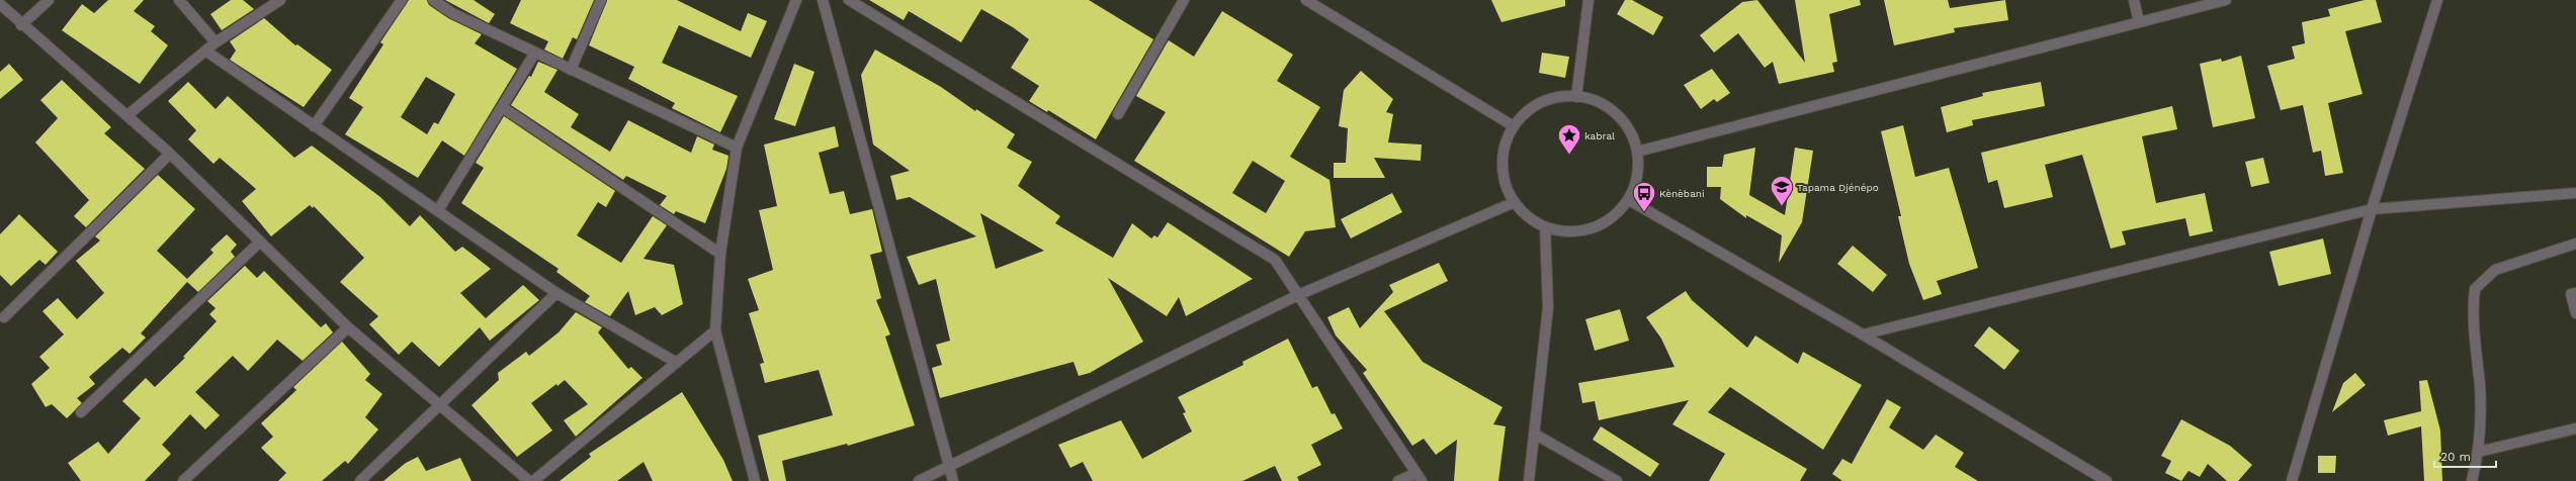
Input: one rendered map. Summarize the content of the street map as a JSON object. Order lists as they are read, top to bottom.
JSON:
{
  "places": {
    "place": ["kabral"],
    "school or university": ["Tapama Djénépo"],
    "bus stop": ["Kènèbani"]
  },
  "scale_bar": "20 m"
}
